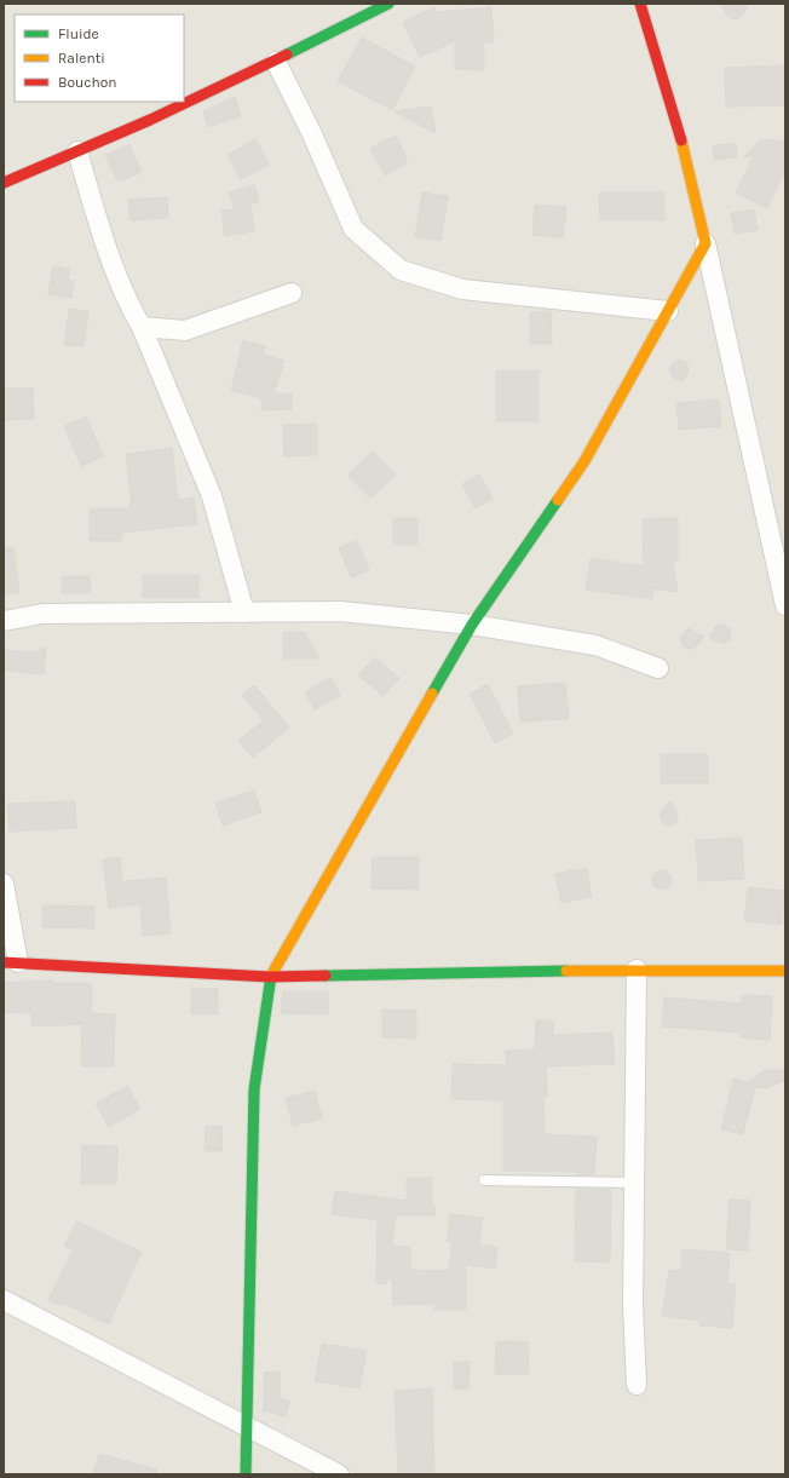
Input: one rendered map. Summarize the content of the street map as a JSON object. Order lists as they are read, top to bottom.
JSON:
{
  "legend": ["Fluide", "Ralenti", "Bouchon"]
}
